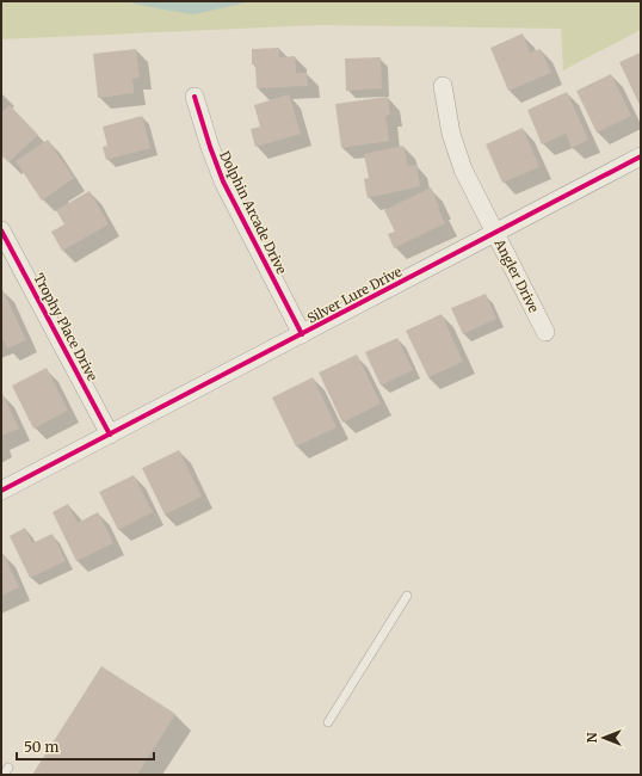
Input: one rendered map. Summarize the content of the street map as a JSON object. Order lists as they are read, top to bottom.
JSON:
{
  "streets": {
    "street": [
      "Dolphin Arcade Drive",
      "Angler Drive",
      "Silver Lure Drive",
      "Trophy Place Drive"
    ]
  },
  "crossings": [
    ["Dolphin Arcade Drive", "Silver Lure Drive"],
    ["Angler Drive", "Silver Lure Drive"],
    ["Silver Lure Drive", "Trophy Place Drive"]
  ],
  "scale_bar": "50 m",
  "north": "left"
}
